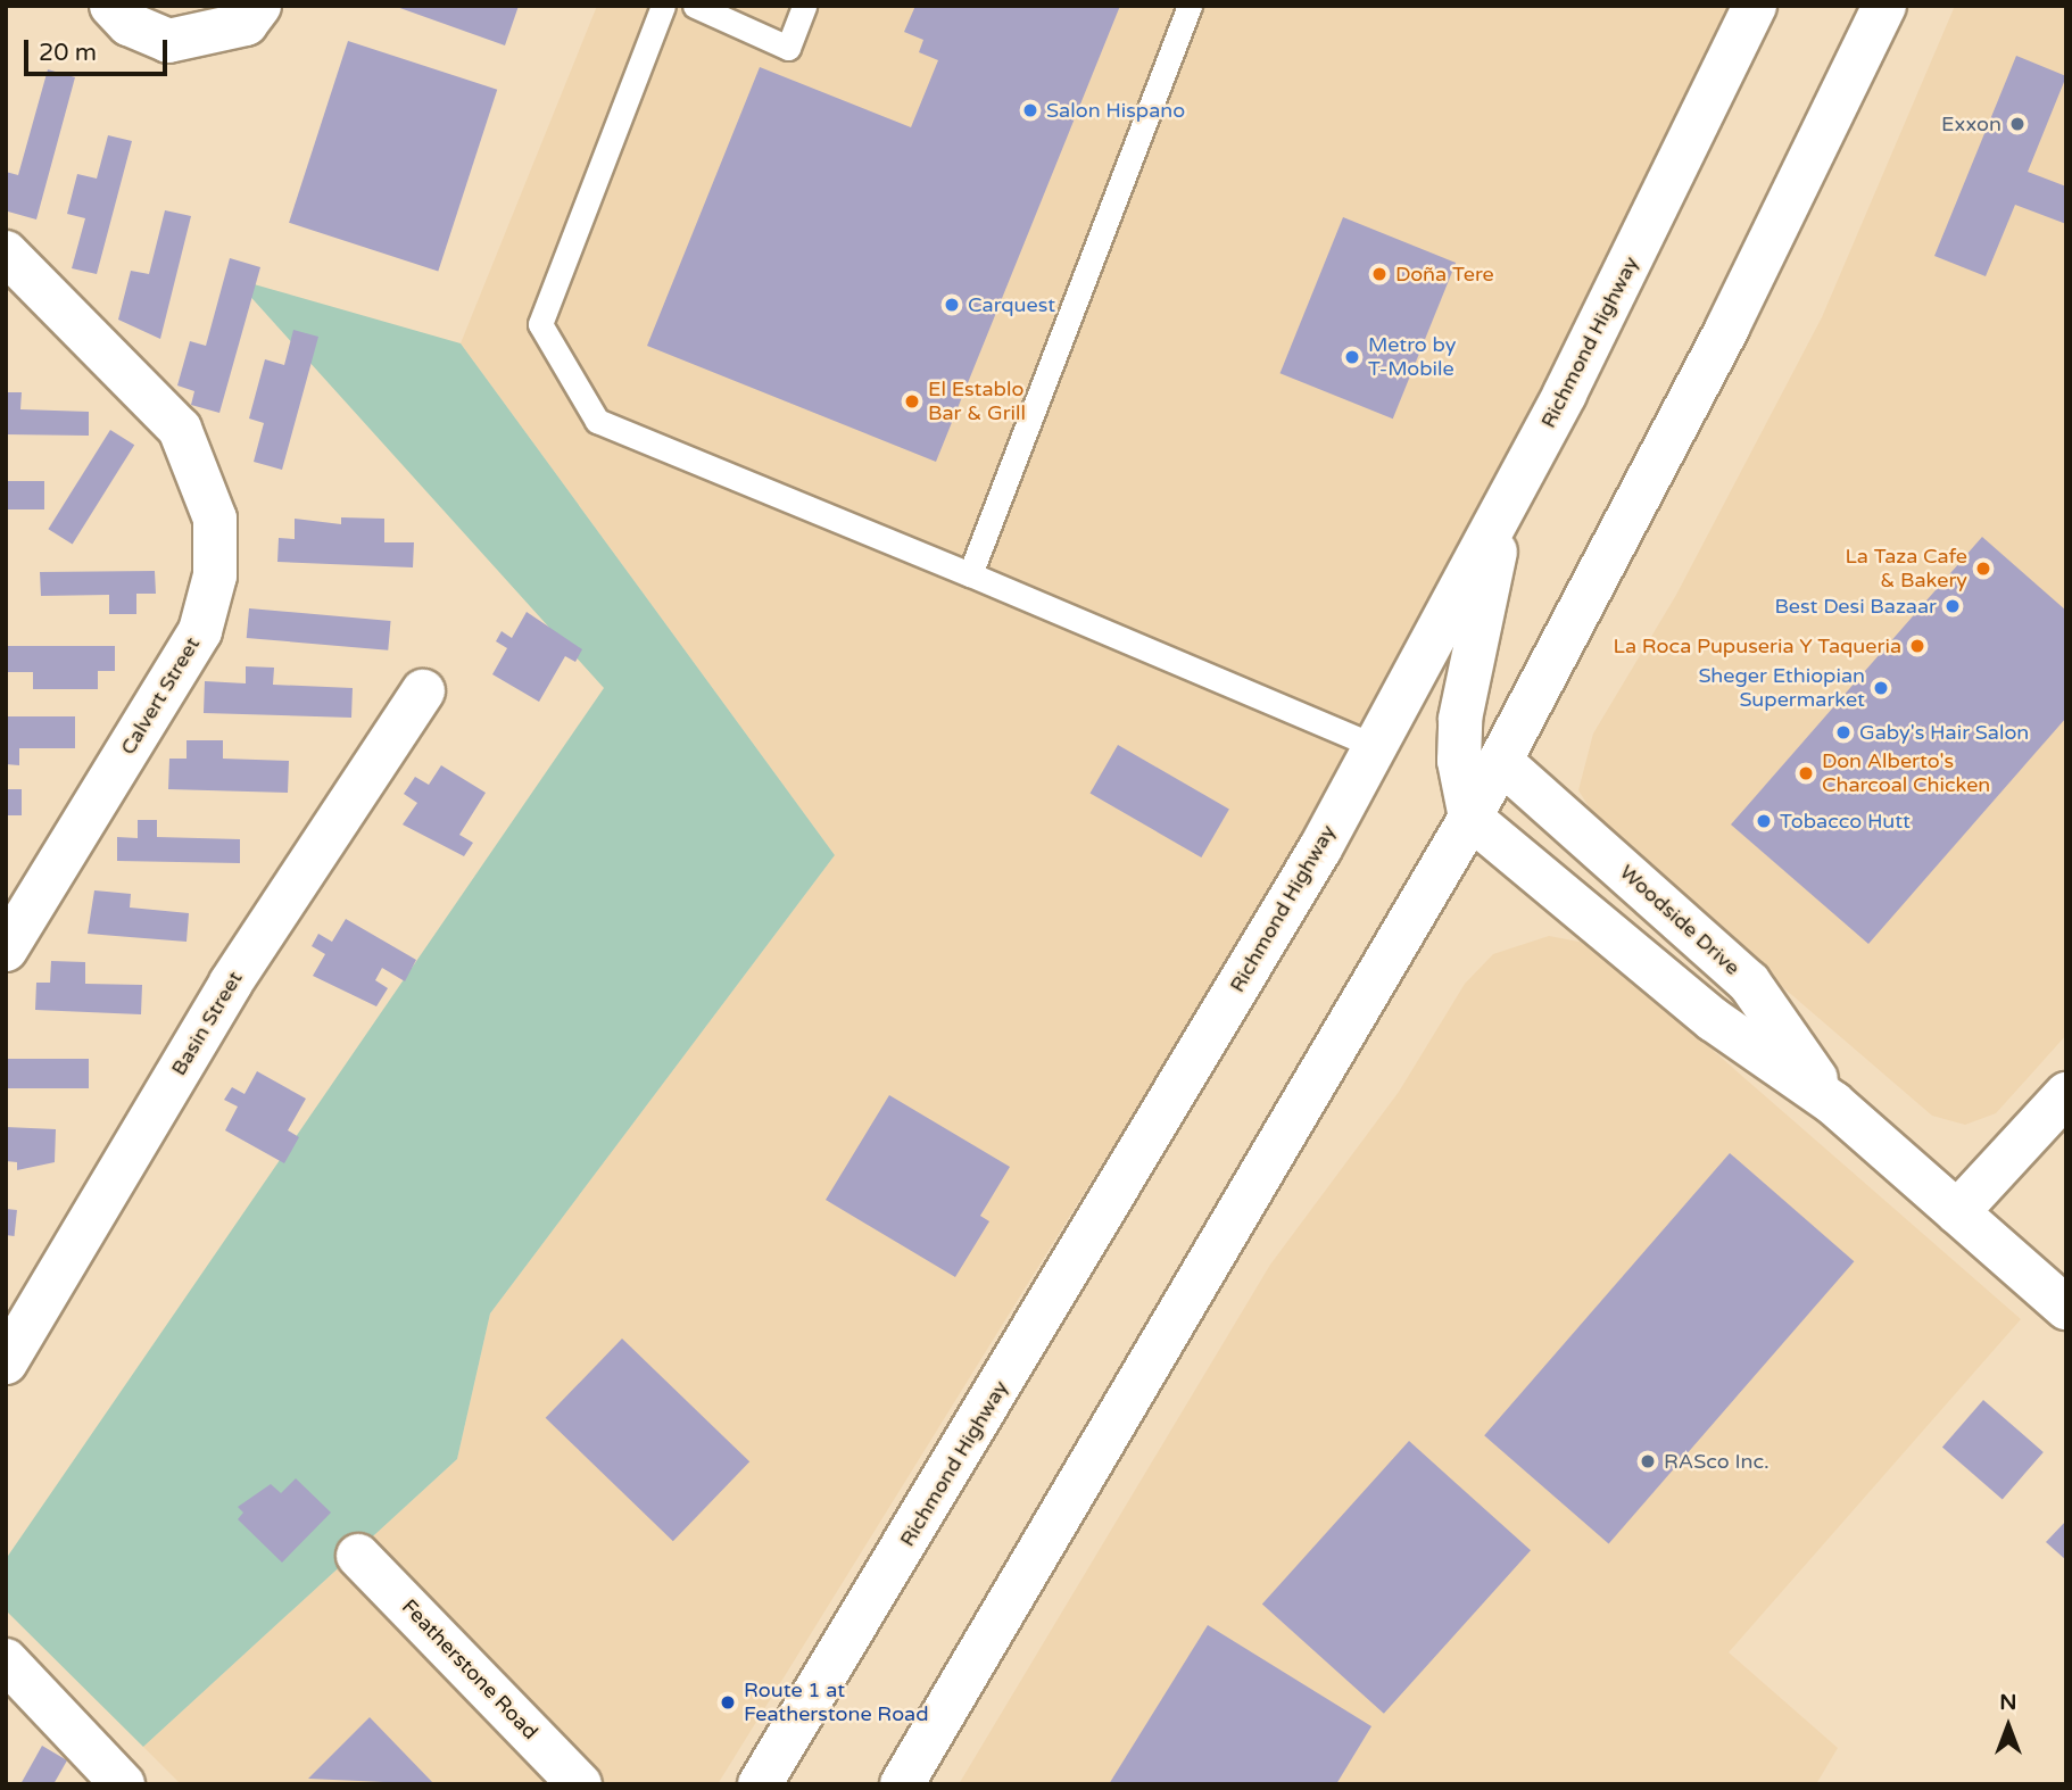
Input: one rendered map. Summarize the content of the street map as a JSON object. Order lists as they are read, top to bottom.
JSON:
{
  "streets": {
    "main road": [
      "Richmond Highway",
      "Calvert Street",
      "Woodside Drive",
      "Basin Street",
      "Featherstone Road"
    ]
  },
  "places": [
    "Salon Hispano",
    "Exxon",
    "Doña Tere",
    "Carquest",
    "Metro by T-Mobile",
    "El Establo Bar & Grill",
    "La Taza Cafe & Bakery",
    "Best Desi Bazaar",
    "La Roca Pupuseria Y Taqueria",
    "Sheger Ethiopian Supermarket",
    "Gaby's Hair Salon",
    "Don Alberto's Charcoal Chicken",
    "Tobacco Hutt",
    "RASco Inc.",
    "Route 1 at Featherstone Road"
  ],
  "scale_bar": "20 m",
  "north": "top"
}
